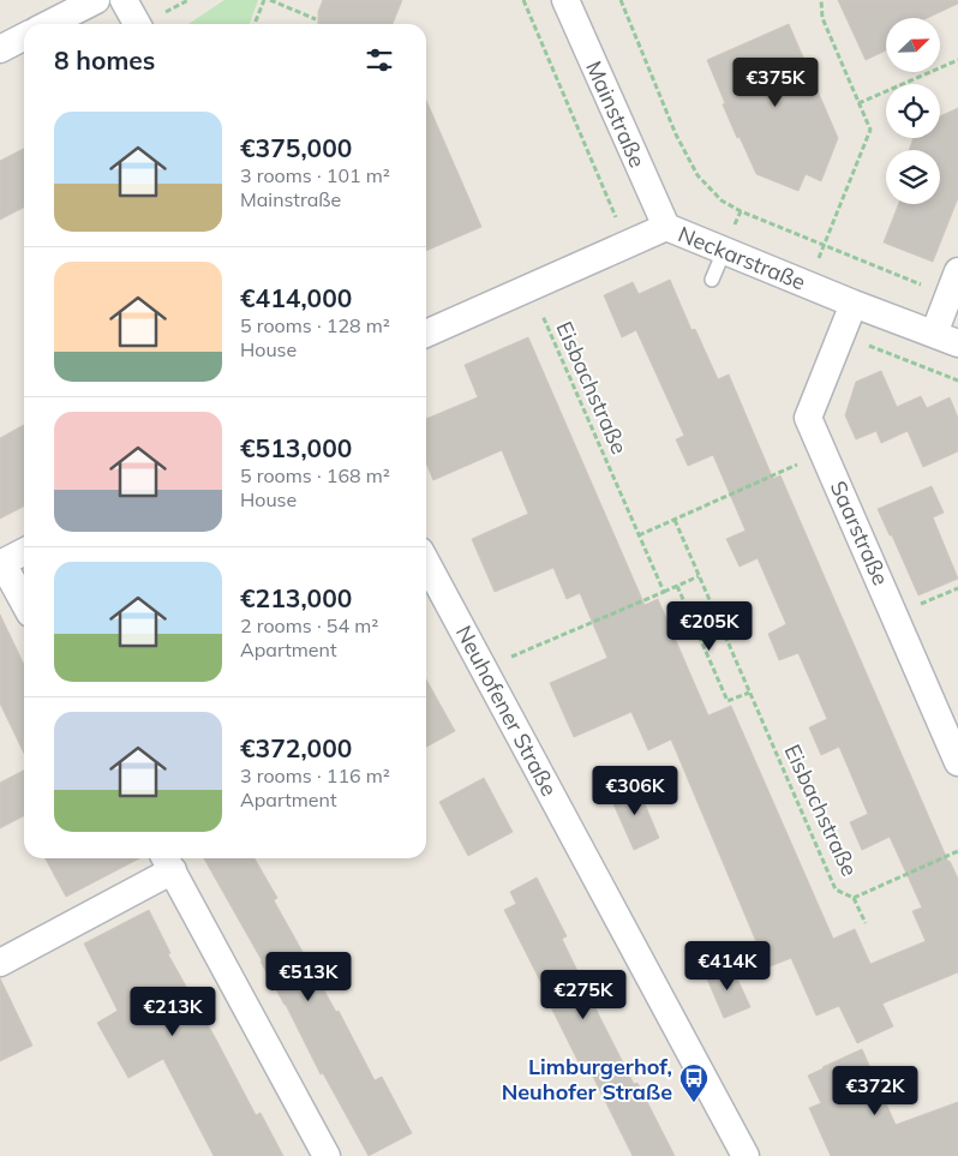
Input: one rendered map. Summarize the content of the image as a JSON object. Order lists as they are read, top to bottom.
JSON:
{
  "streets": {
    "street": [
      "Mainstraße",
      "Neckarstraße",
      "Saarstraße",
      "Neuhofener Straße"
    ],
    "path": ["Eisbachstraße"]
  },
  "crossings": [
    ["Mainstraße", "Neckarstraße"],
    ["Neckarstraße", "Eisbachstraße"],
    ["Neckarstraße", "Saarstraße"]
  ],
  "places": {
    "bus stop": ["Limburgerhof, Neuhofer Straße"]
  },
  "north": "top right",
  "page": {
    "heading": "8 homes",
    "price": [
      "€375K",
      "€205K",
      "€306K",
      "€414K",
      "€513K",
      "€275K",
      "€213K",
      "€372K"
    ],
    "list": [
      {
        "name": "€375,000",
        "note": "3 rooms · 101 m² · Mainstraße"
      },
      {
        "name": "€414,000",
        "note": "5 rooms · 128 m² · House"
      },
      {
        "name": "€513,000",
        "note": "5 rooms · 168 m² · House"
      },
      {
        "name": "€213,000",
        "note": "2 rooms · 54 m² · Apartment"
      },
      {
        "name": "€372,000",
        "note": "3 rooms · 116 m² · Apartment"
      }
    ]
  }
}
